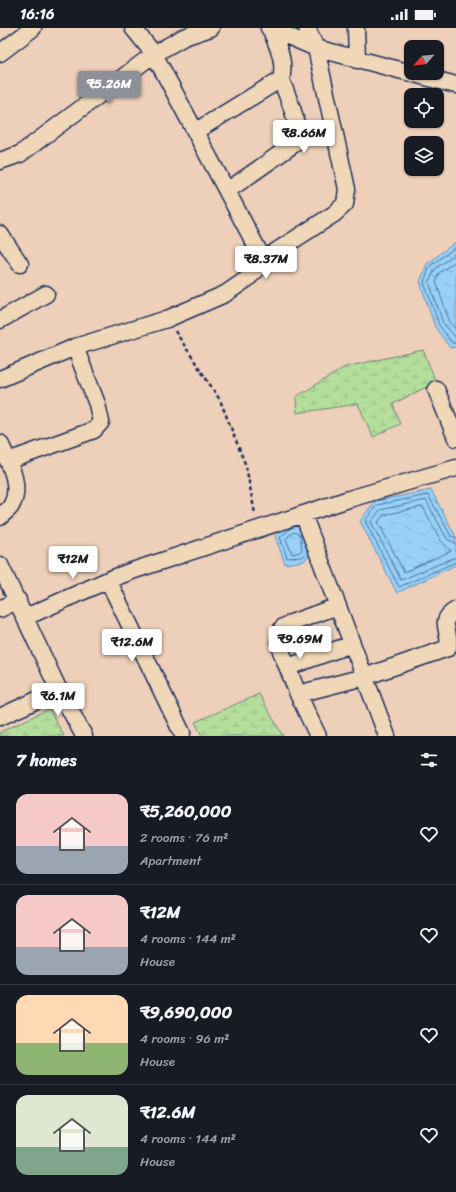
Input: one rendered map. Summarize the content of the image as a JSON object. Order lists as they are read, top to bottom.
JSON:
{
  "north": "bottom left",
  "page": {
    "status": "16:16",
    "price": [
      "₹5.26M",
      "₹8.66M",
      "₹8.37M",
      "₹12M",
      "₹9.69M",
      "₹12.6M",
      "₹6.1M"
    ],
    "heading": "7 homes",
    "list": [
      {
        "name": "₹5,260,000",
        "note": "2 rooms · 76 m² · Apartment"
      },
      {
        "name": "₹12M",
        "note": "4 rooms · 144 m² · House"
      },
      {
        "name": "₹9,690,000",
        "note": "4 rooms · 96 m² · House"
      },
      {
        "name": "₹12.6M",
        "note": "4 rooms · 144 m² · House"
      }
    ]
  }
}
